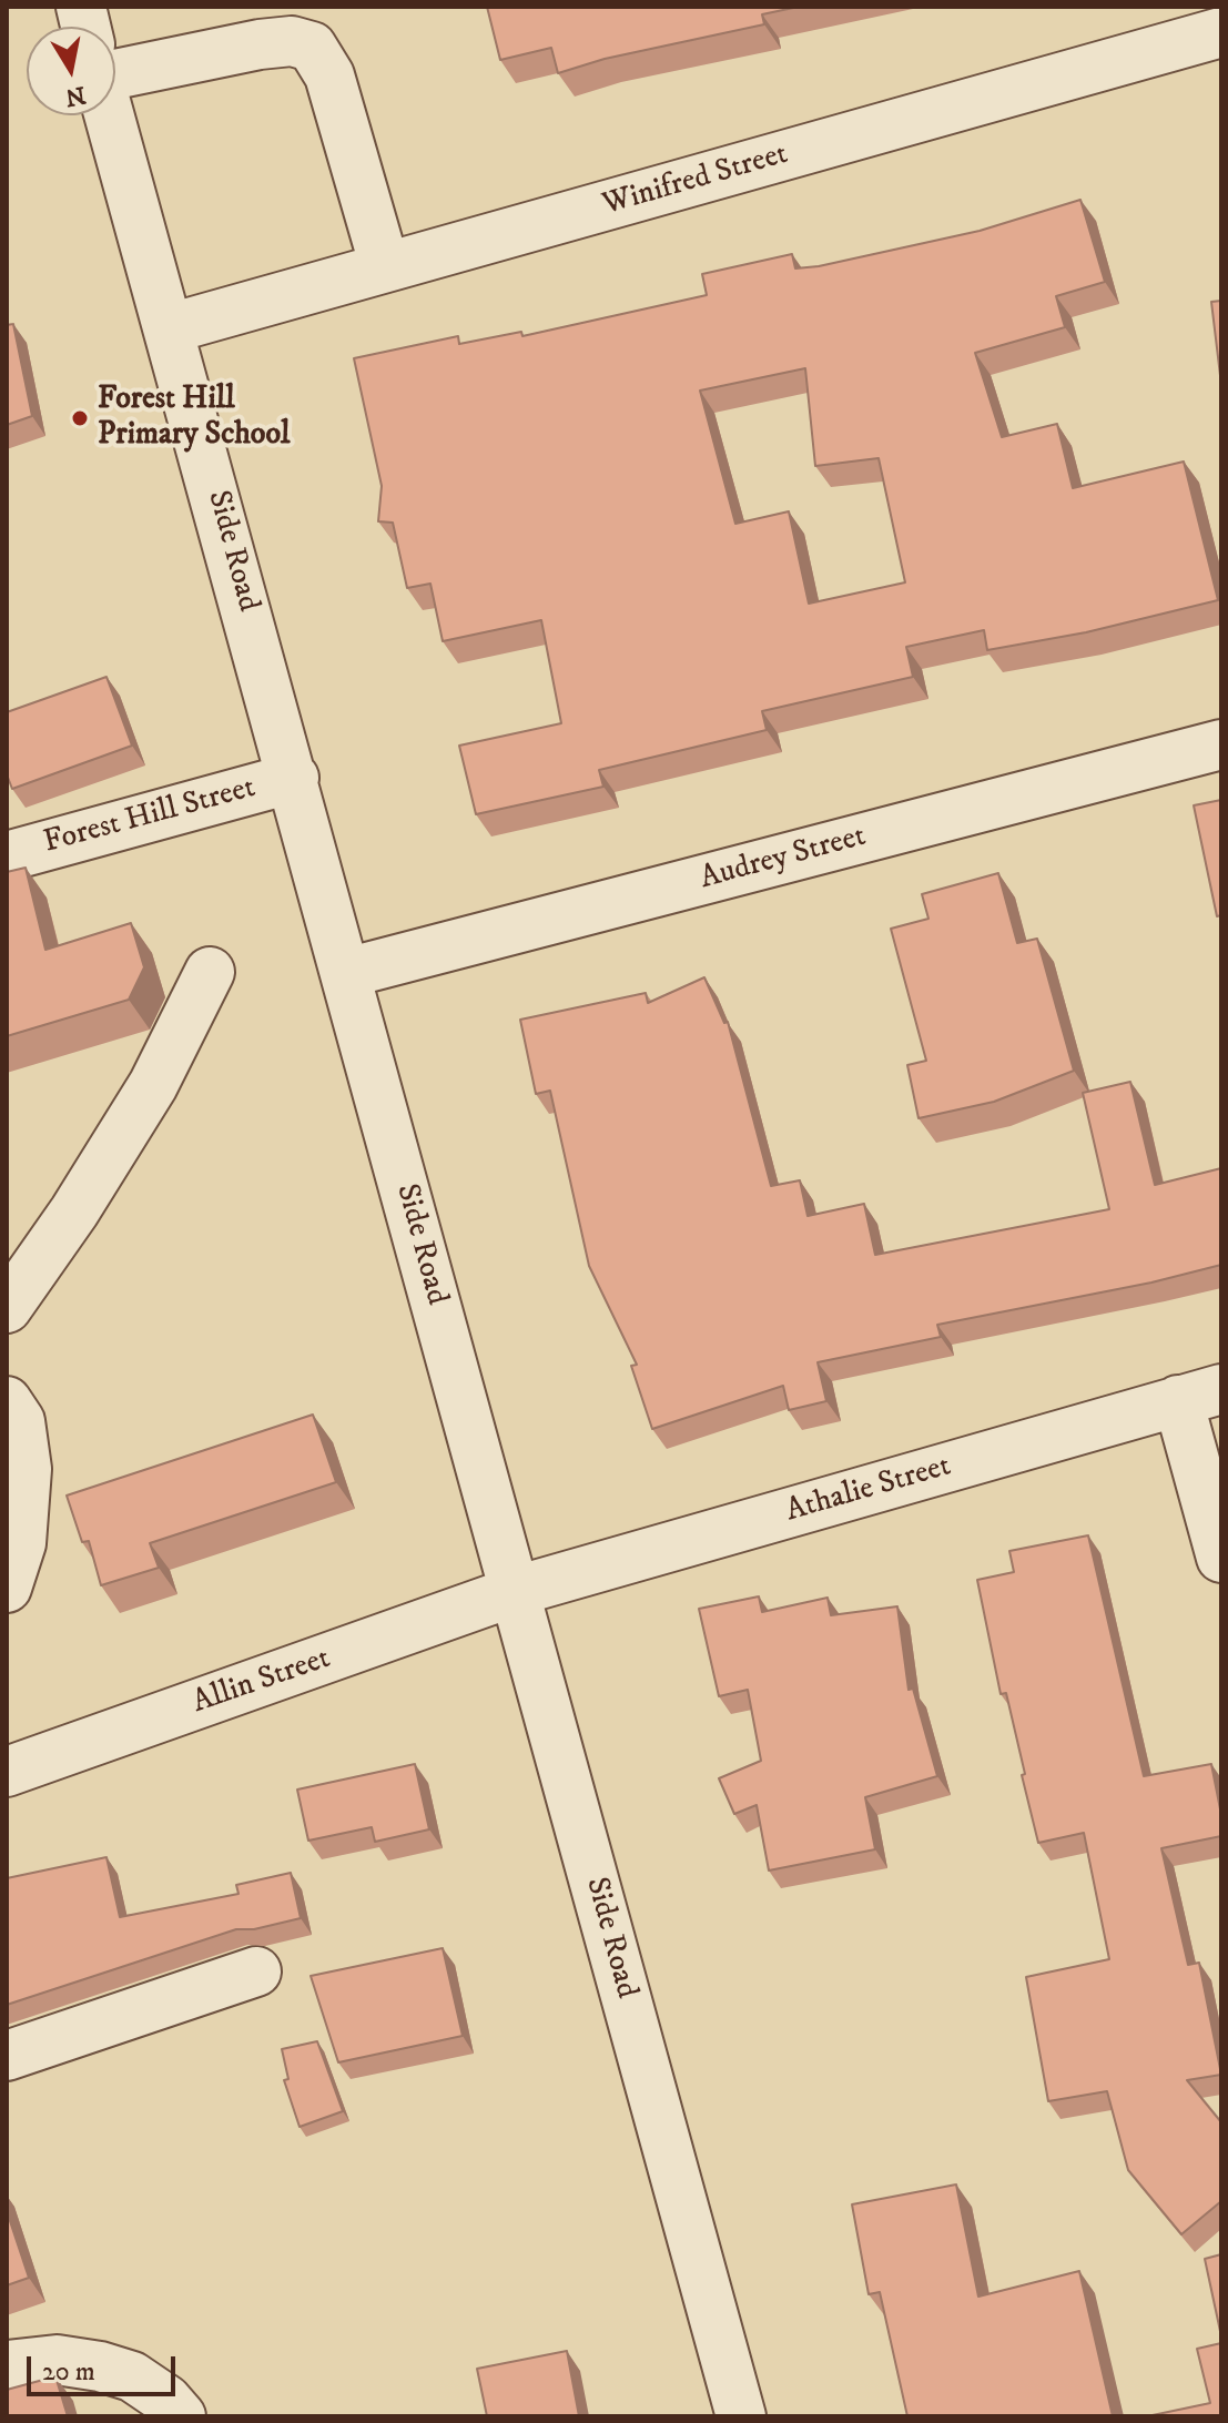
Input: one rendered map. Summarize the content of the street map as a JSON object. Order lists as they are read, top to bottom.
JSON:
{
  "streets": {
    "street": [
      "Winifred Street",
      "Side Road",
      "Forest Hill Street",
      "Audrey Street",
      "Athalie Street",
      "Allin Street"
    ]
  },
  "crossings": [
    ["Winifred Street", "Side Road"],
    ["Side Road", "Forest Hill Street"],
    ["Side Road", "Audrey Street"],
    ["Side Road", "Athalie Street"],
    ["Side Road", "Allin Street"],
    ["Athalie Street", "Allin Street"]
  ],
  "places": ["Forest Hill Primary School"],
  "scale_bar": "20 m",
  "north": "bottom"
}
